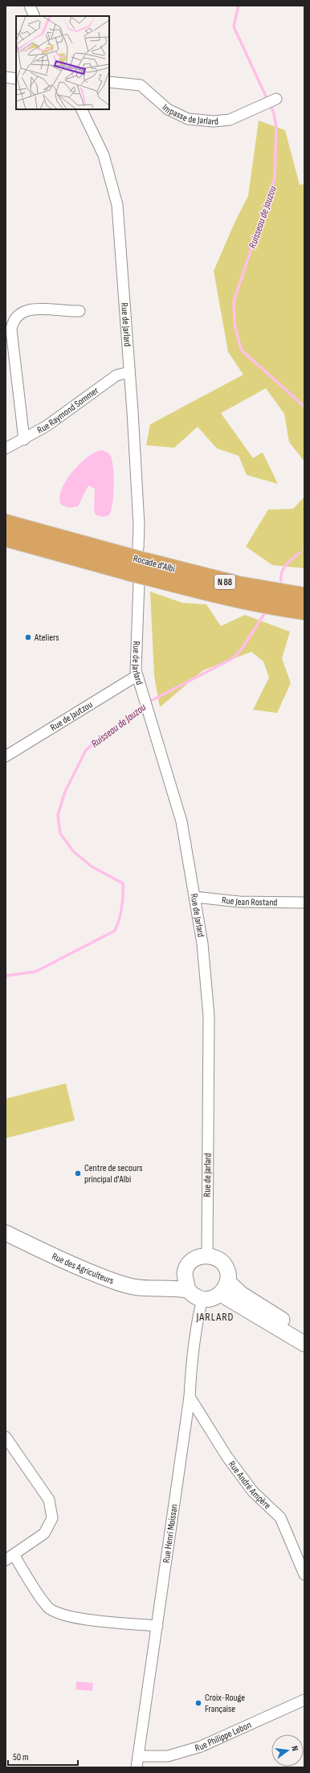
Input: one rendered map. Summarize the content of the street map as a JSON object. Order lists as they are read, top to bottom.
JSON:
{
  "streets": {
    "highway": ["Rocade d'Albi", "N 88"],
    "street": [
      "Impasse de Jarlard",
      "Rue de Jarlard",
      "Rue Raymond Sommer",
      "Rue de Jautzou",
      "Rue Jean Rostand",
      "Rue des Agriculteurs",
      "Rue André Ampère",
      "Rue Henri Moissan",
      "Rue Philippe Lebon"
    ]
  },
  "crossings": [
    ["Rue de Jarlard", "Rue Raymond Sommer"],
    ["Rue de Jarlard", "Rocade d'Albi"],
    ["Rue de Jarlard", "Rue de Jautzou"],
    ["Rue de Jarlard", "Rue Jean Rostand"],
    ["Rue de Jarlard", "Rue des Agriculteurs"],
    ["Rue de Jarlard", "Rue Henri Moissan"],
    ["Rue des Agriculteurs", "Rue Henri Moissan"],
    ["Rue André Ampère", "Rue Henri Moissan"],
    ["Rue Henri Moissan", "Rue Philippe Lebon"]
  ],
  "districts": ["JARLARD"],
  "water": ["Ruisseau de Jauzou"],
  "places": ["Ateliers", "Centre de secours principal d'Albi", "Croix-Rouge Française"],
  "scale_bar": "50 m",
  "north": "right"
}
